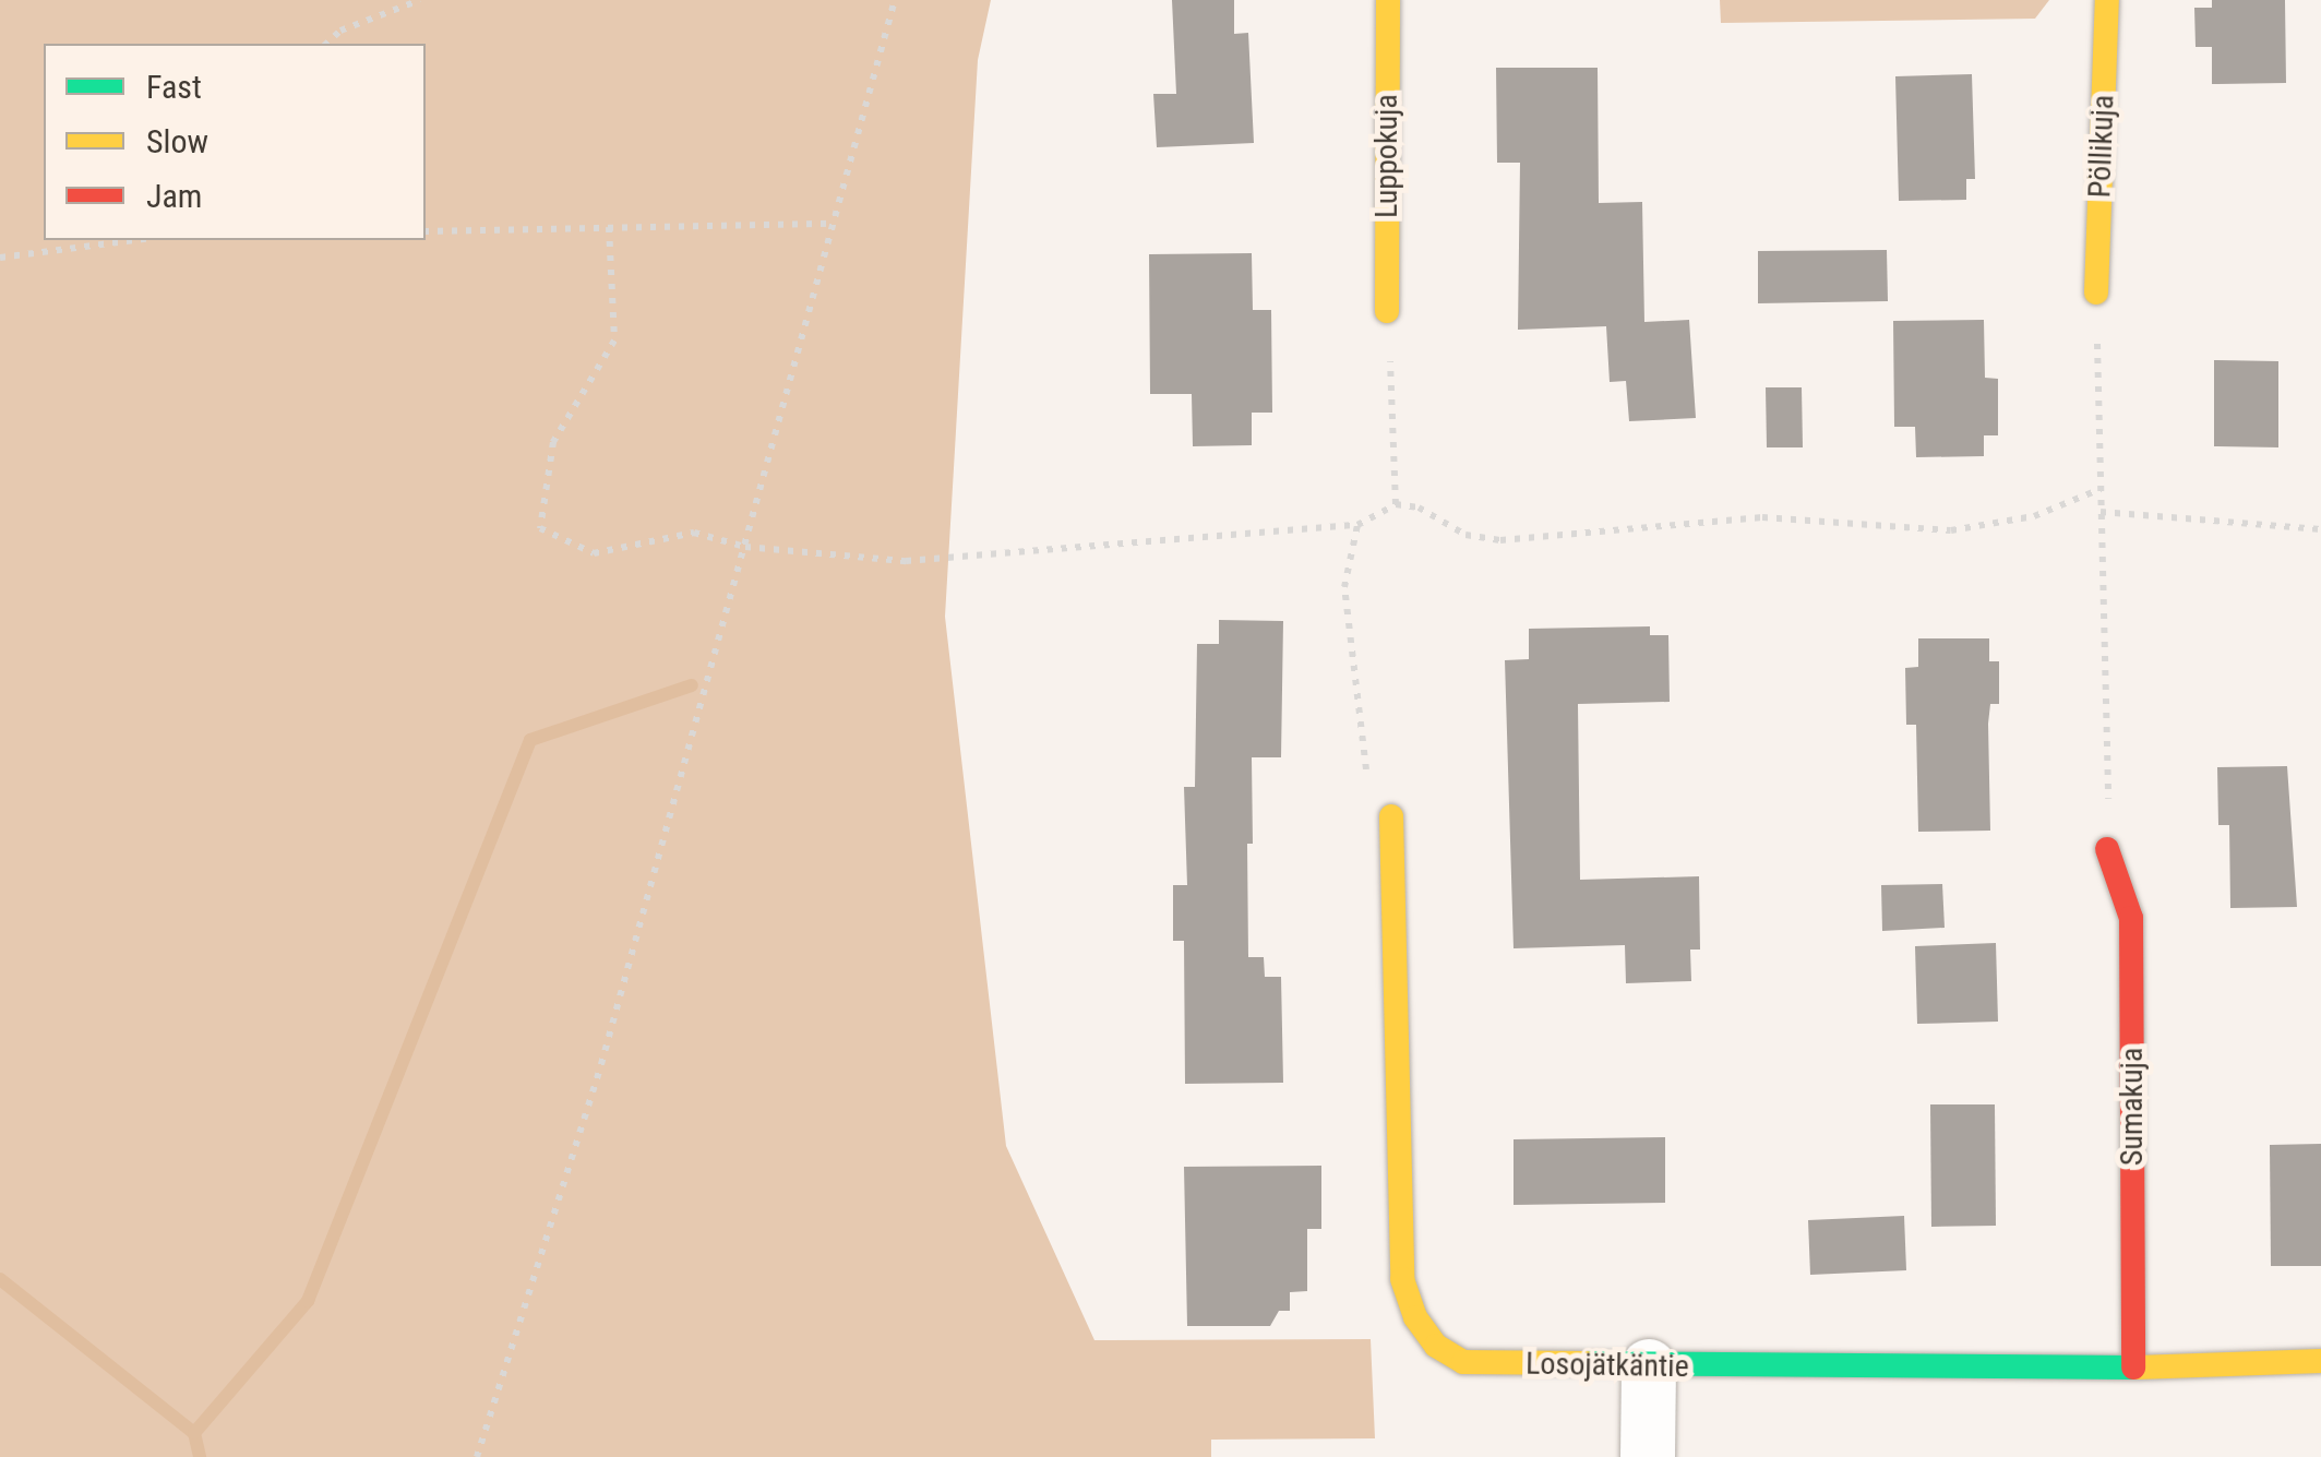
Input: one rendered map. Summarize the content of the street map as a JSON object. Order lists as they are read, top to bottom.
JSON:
{
  "streets": {
    "street": [
      "Pöllikuja",
      "Luppokuja",
      "Sumakuja",
      "Losojätkäntie"
    ]
  },
  "crossings": [
    ["Sumakuja", "Losojätkäntie"]
  ],
  "legend": ["Fast", "Slow", "Jam"]
}
